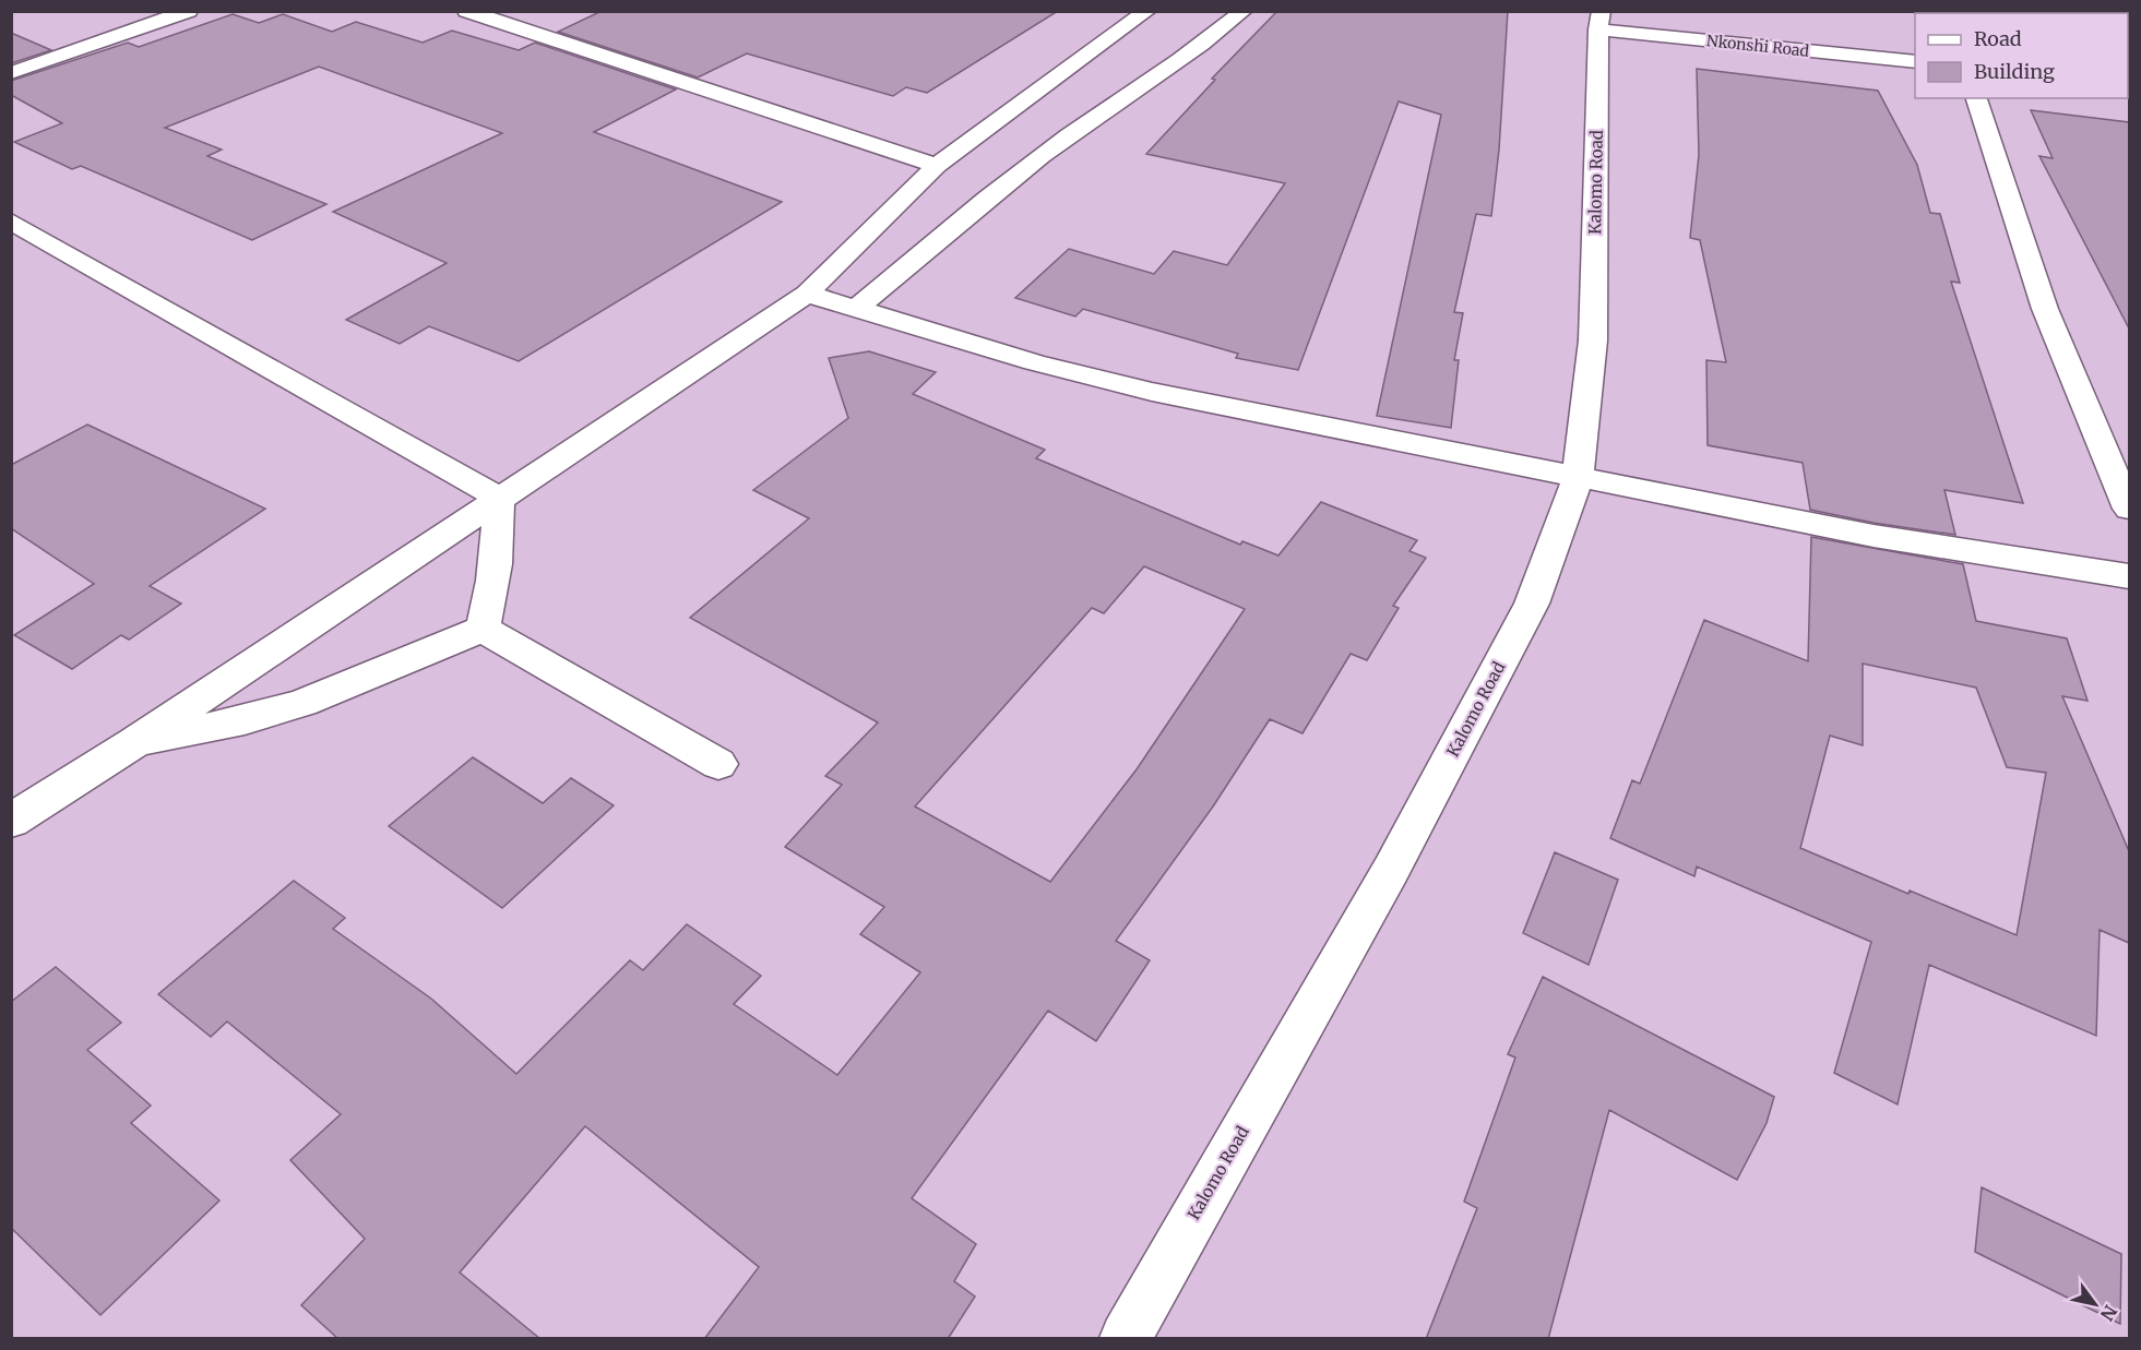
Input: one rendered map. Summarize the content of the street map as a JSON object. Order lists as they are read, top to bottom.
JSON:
{
  "streets": {
    "street": ["Nkonshi Road", "Kalomo Road"]
  },
  "crossings": [
    ["Nkonshi Road", "Kalomo Road"]
  ],
  "legend": ["Road", "Building"],
  "north": "bottom right"
}
